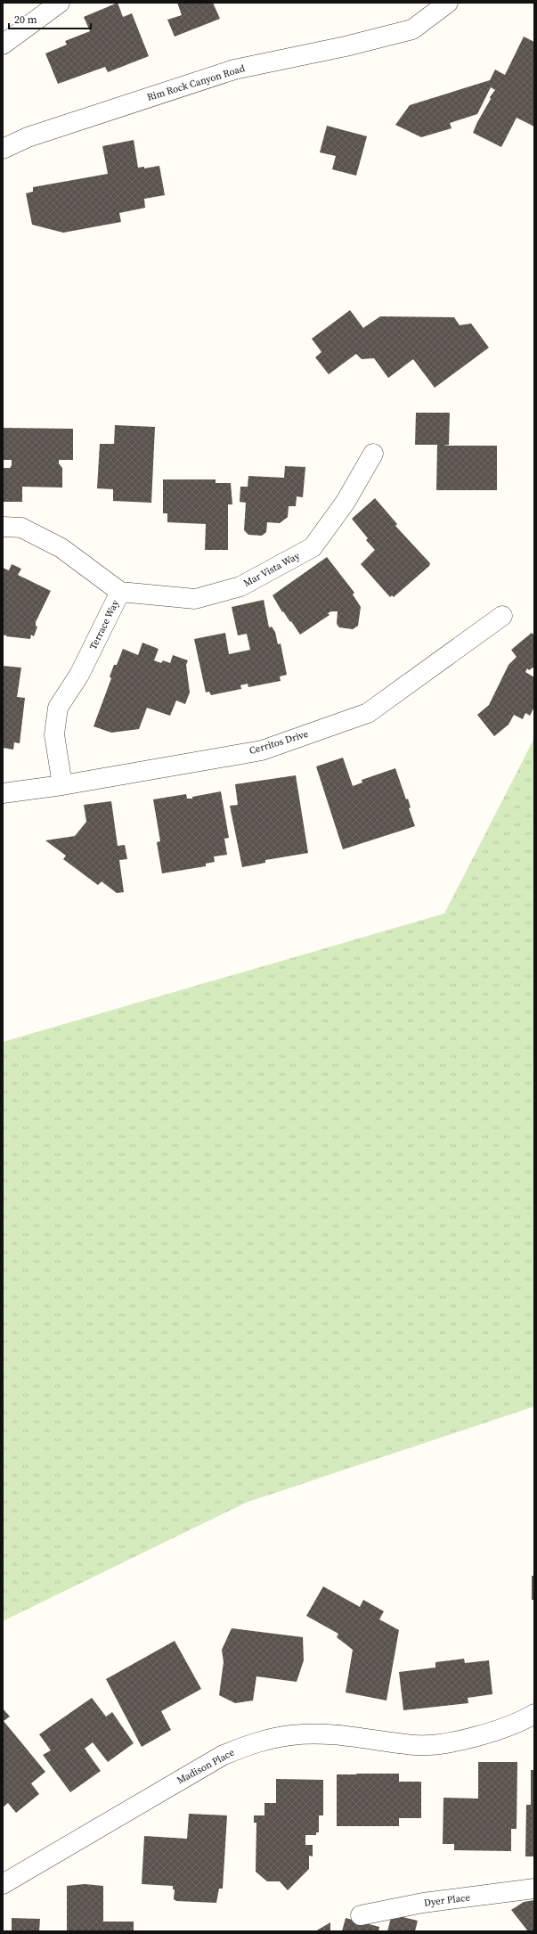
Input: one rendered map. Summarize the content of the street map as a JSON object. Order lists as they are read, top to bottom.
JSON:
{
  "streets": {
    "street": [
      "Rim Rock Canyon Road",
      "Mar Vista Way",
      "Terrace Way",
      "Cerritos Drive",
      "Madison Place",
      "Dyer Place"
    ]
  },
  "crossings": [
    ["Mar Vista Way", "Terrace Way"],
    ["Terrace Way", "Cerritos Drive"]
  ],
  "scale_bar": "20 m"
}
